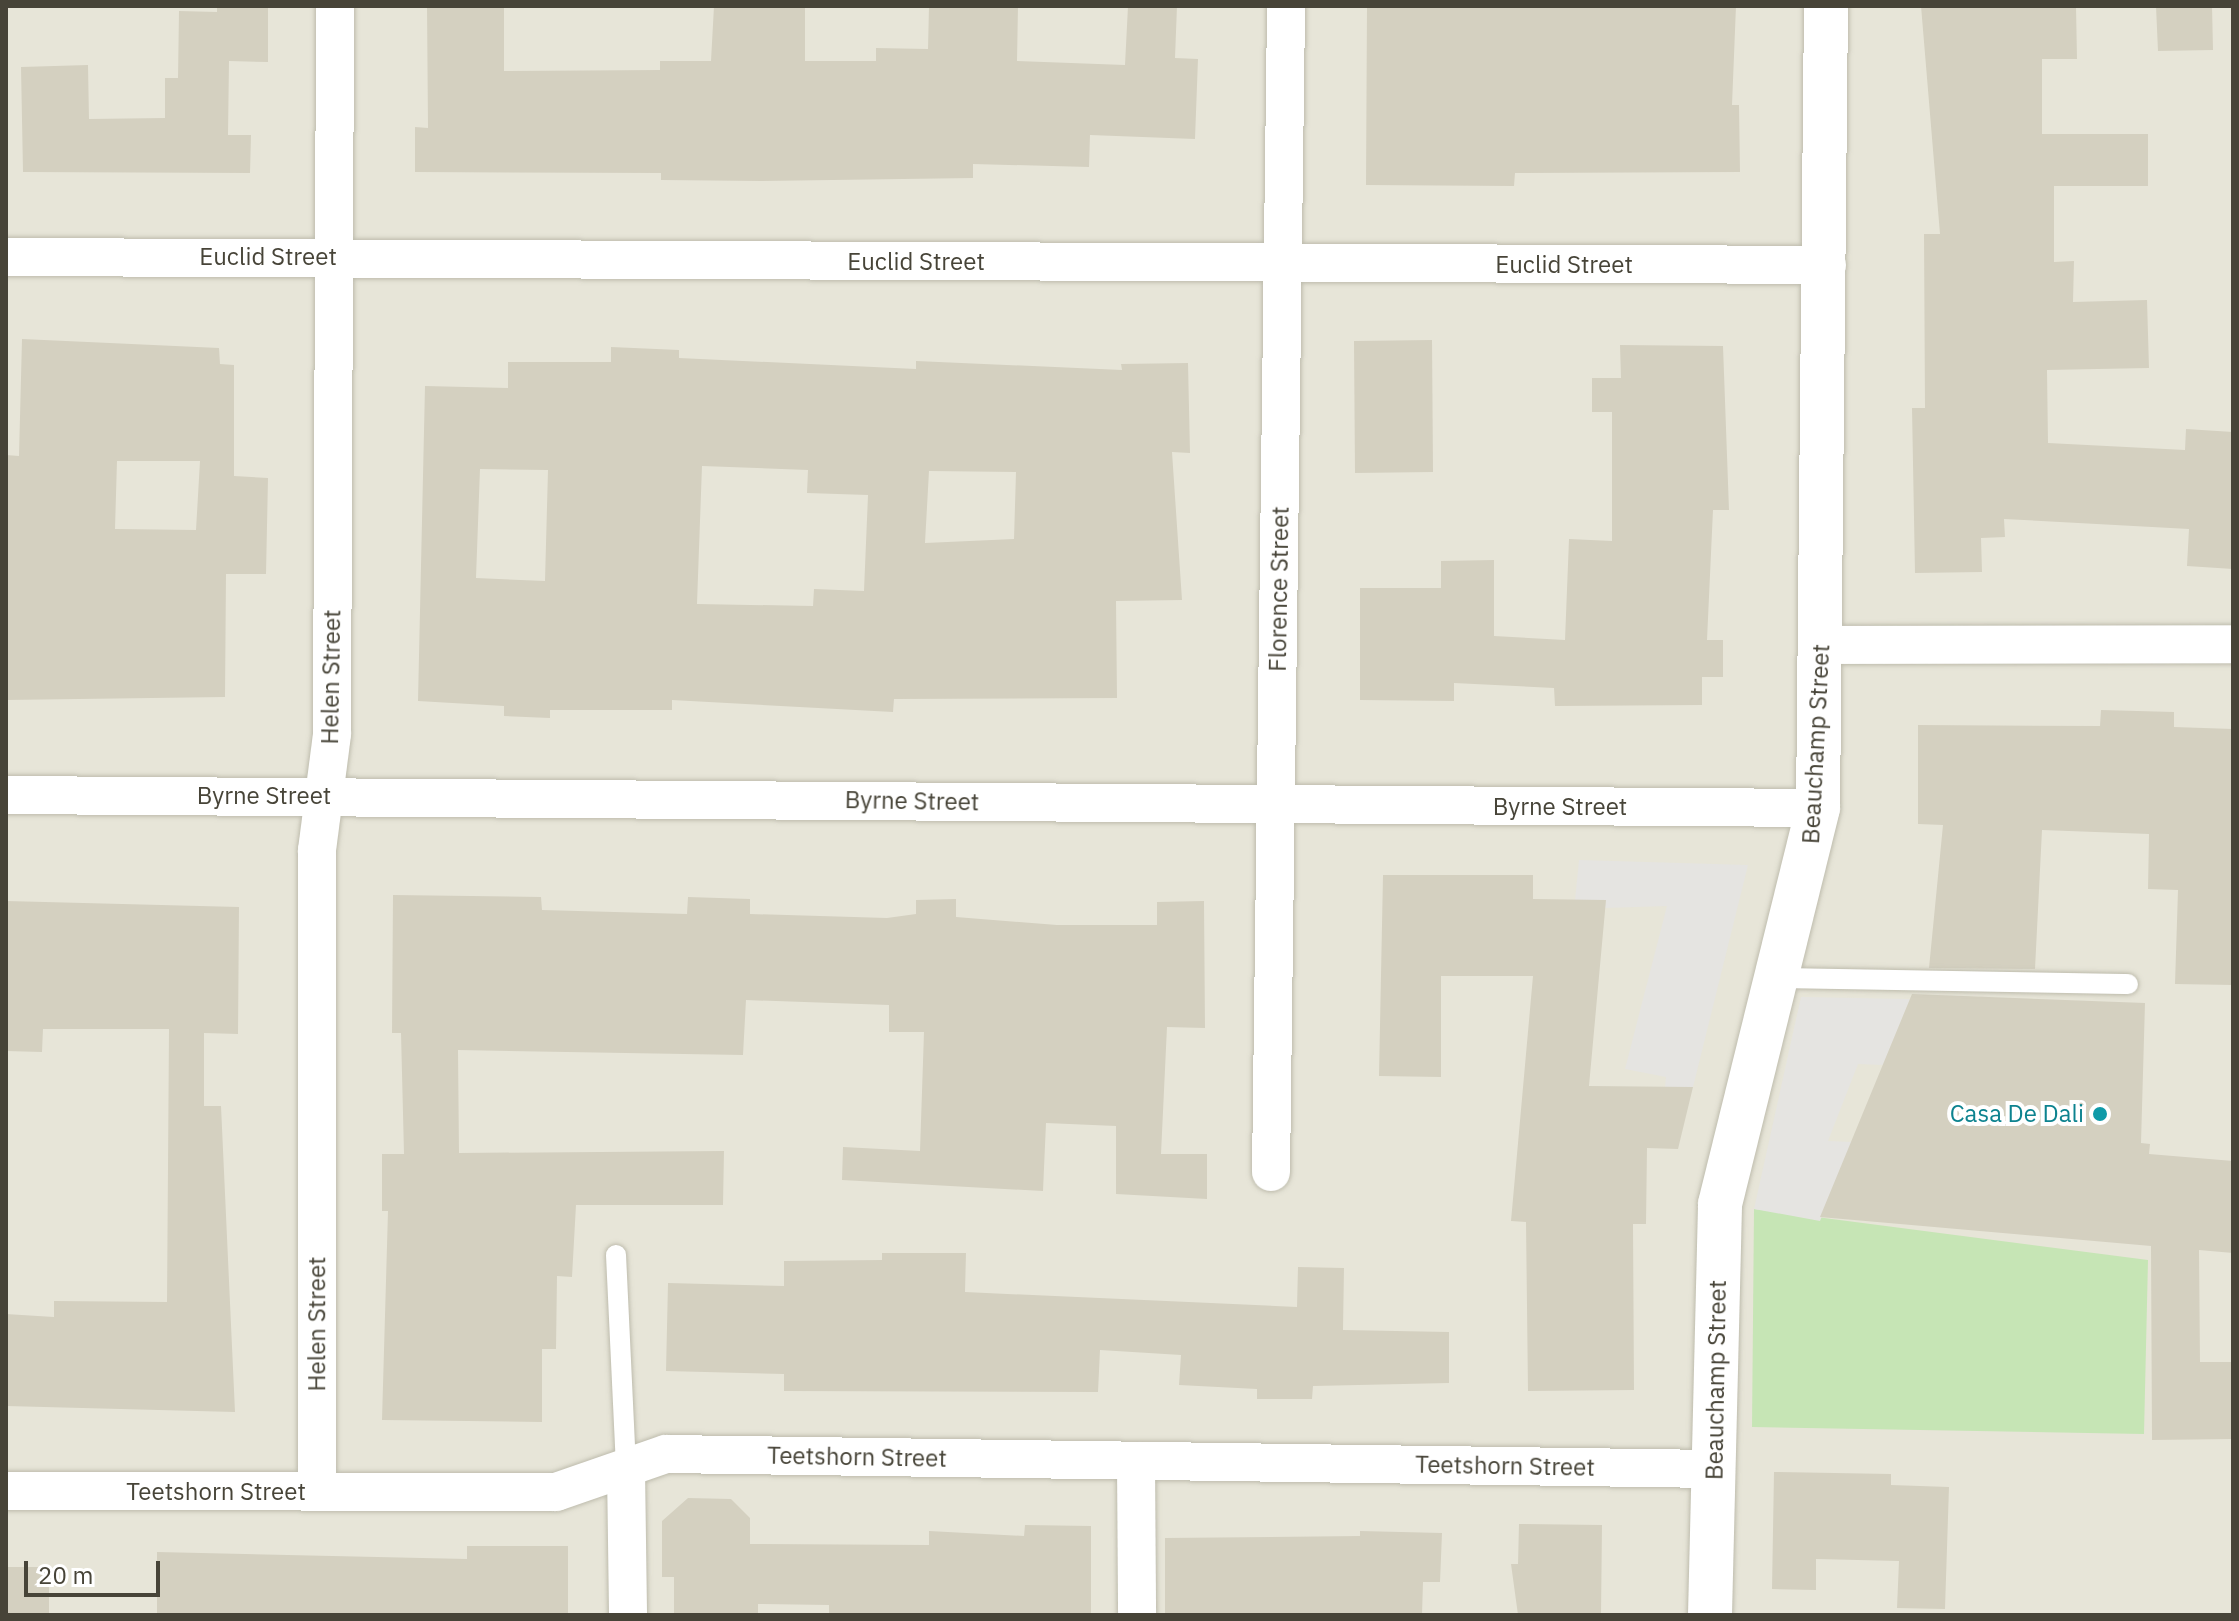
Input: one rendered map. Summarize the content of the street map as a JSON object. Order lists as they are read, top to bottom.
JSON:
{
  "streets": {
    "street": [
      "Euclid Street",
      "Florence Street",
      "Helen Street",
      "Beauchamp Street",
      "Byrne Street",
      "Teetshorn Street"
    ]
  },
  "crossings": [
    ["Euclid Street", "Florence Street"],
    ["Euclid Street", "Helen Street"],
    ["Euclid Street", "Beauchamp Street"],
    ["Florence Street", "Byrne Street"],
    ["Helen Street", "Byrne Street"],
    ["Helen Street", "Teetshorn Street"],
    ["Beauchamp Street", "Byrne Street"],
    ["Beauchamp Street", "Teetshorn Street"]
  ],
  "places": ["Casa De Dali"],
  "scale_bar": "20 m"
}
